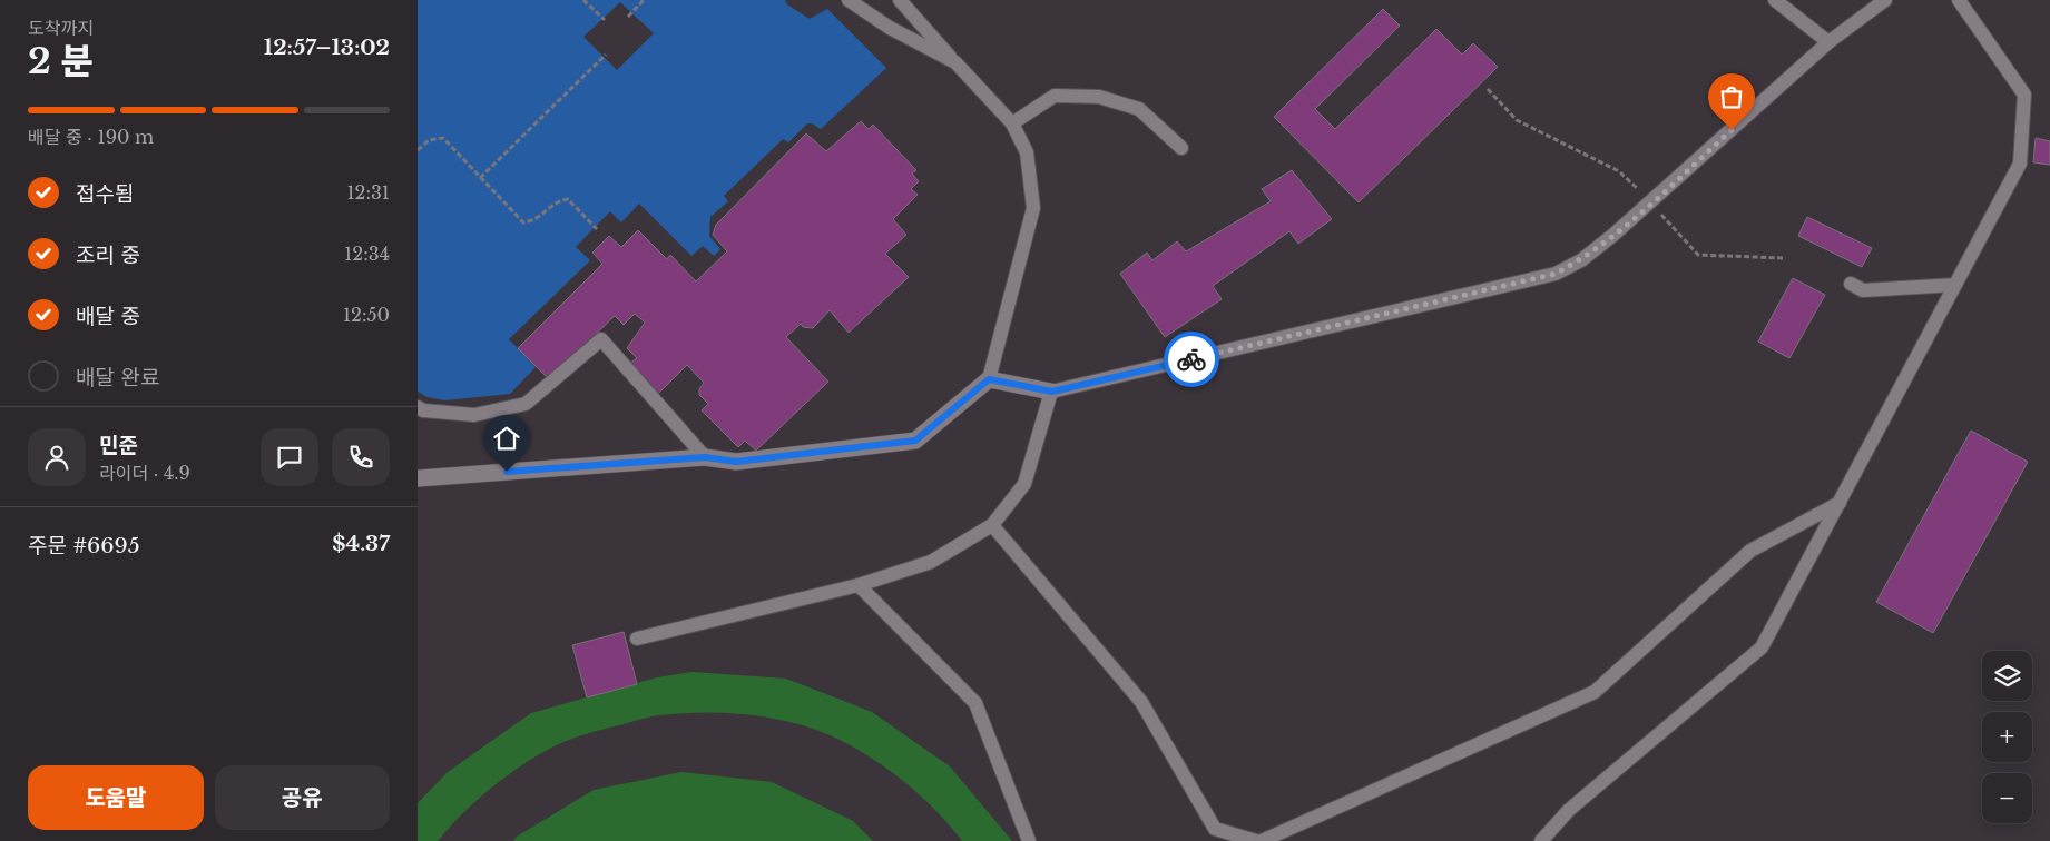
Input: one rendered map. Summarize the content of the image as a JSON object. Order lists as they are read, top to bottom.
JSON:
{
  "page": {
    "heading": ["2 분", "도착까지", "12:57–13:02"],
    "panel": [
      "민준",
      "라이더 · 4.9",
      "주문 #6695",
      "$4.37"
    ],
    "bar": "배달 중 · 190 m",
    "list": [
      ["접수됨", "12:31"],
      ["조리 중", "12:34"],
      ["배달 중", "12:50"],
      "배달 완료"
    ],
    "map_buttons": ["+", "−"],
    "buttons": ["도움말", "공유"]
  }
}
